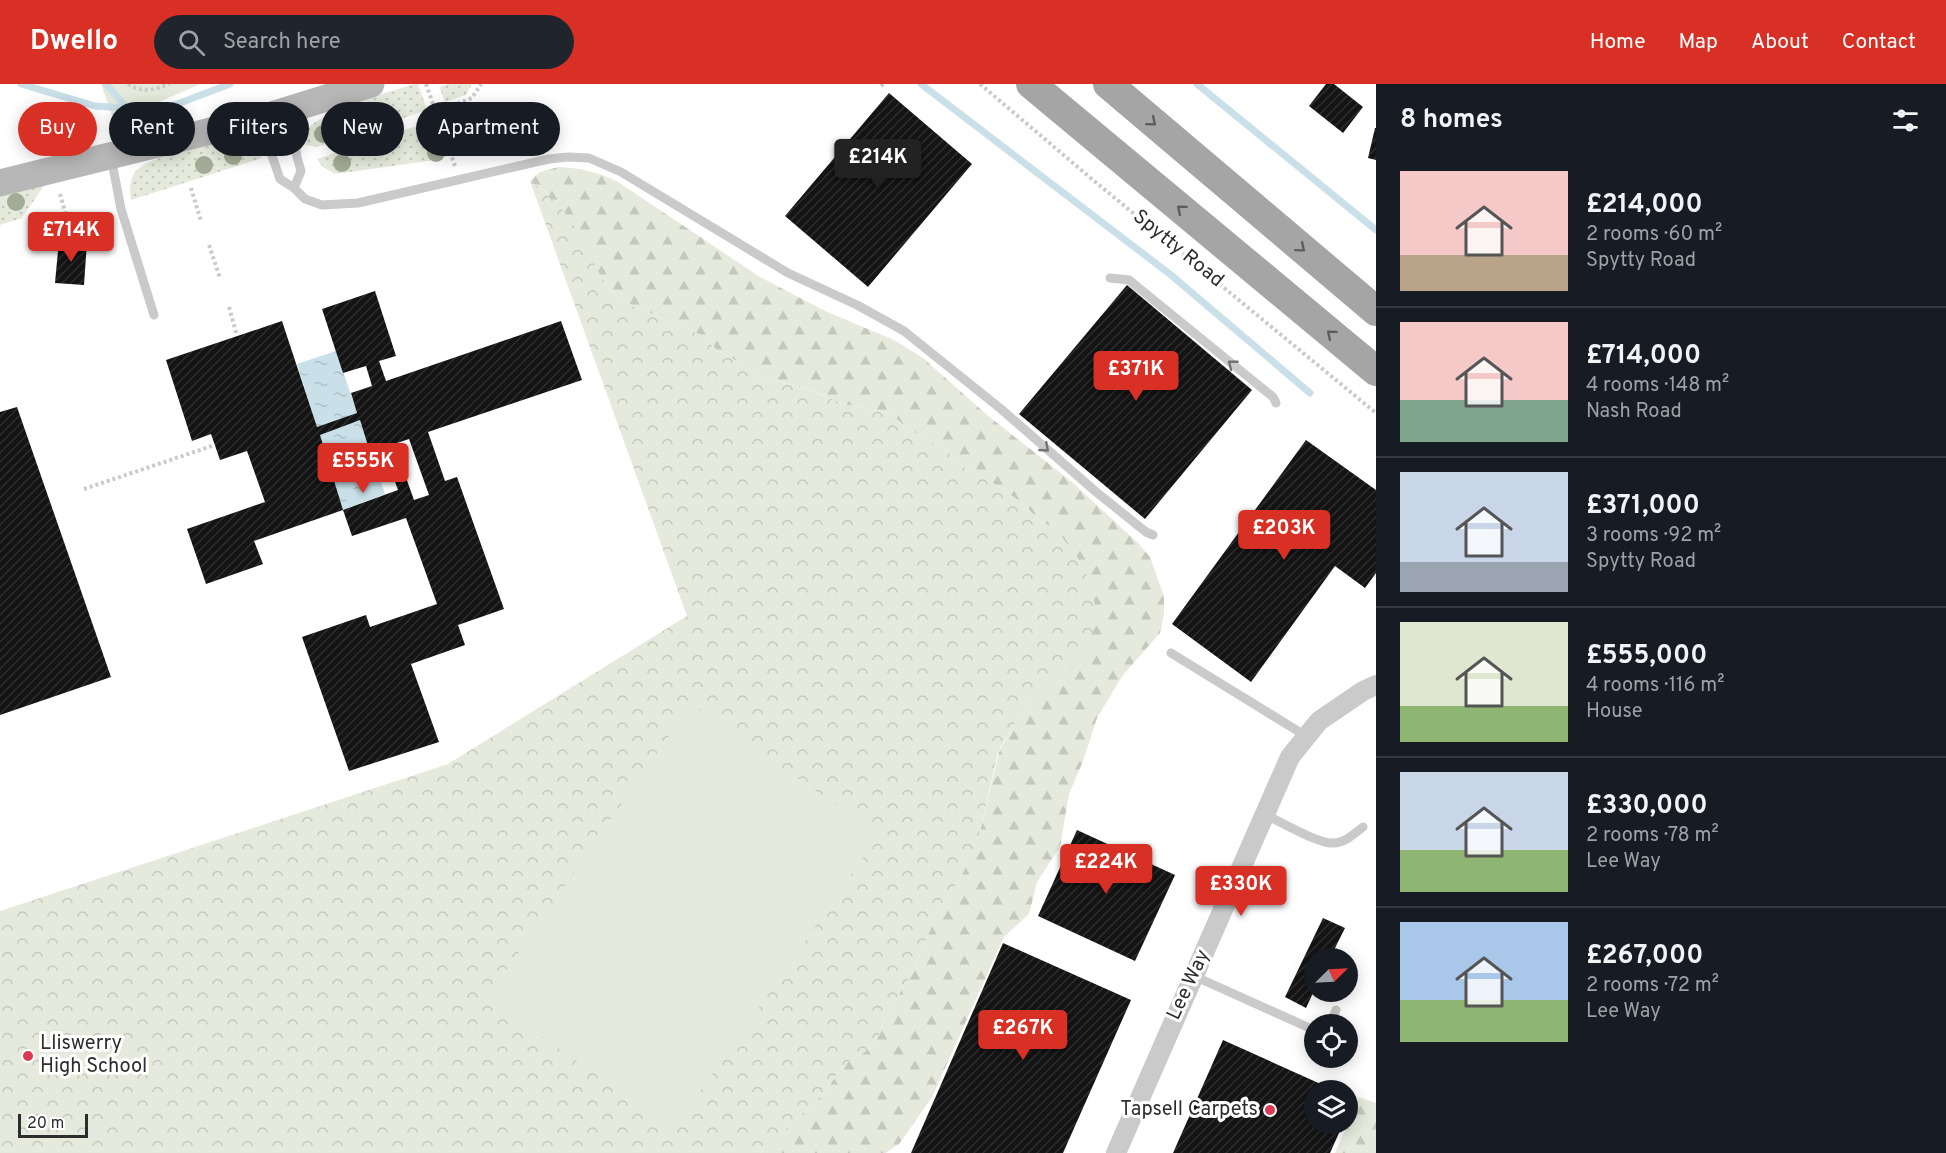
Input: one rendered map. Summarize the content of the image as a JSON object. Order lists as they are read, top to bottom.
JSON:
{
  "streets": {
    "main road": ["Spytty Road"],
    "street": ["Lee Way"]
  },
  "places": ["Lliswerry High School", "Tapsell Carpets"],
  "scale_bar": "20 m",
  "north": "top right",
  "page": {
    "header": "Dwello",
    "search": "Search here",
    "nav": [
      "Home",
      "Map",
      "About",
      "Contact"
    ],
    "heading": "8 homes",
    "chip": [
      "Buy",
      "Rent",
      "Filters",
      "New",
      "Apartment"
    ],
    "price": [
      "£214K",
      "£714K",
      "£371K",
      "£555K",
      "£203K",
      "£224K",
      "£330K",
      "£267K"
    ],
    "list": [
      {
        "name": "£214,000",
        "note": "2 rooms · 60 m² · Spytty Road"
      },
      {
        "name": "£714,000",
        "note": "4 rooms · 148 m² · Nash Road"
      },
      {
        "name": "£371,000",
        "note": "3 rooms · 92 m² · Spytty Road"
      },
      {
        "name": "£555,000",
        "note": "4 rooms · 116 m² · House"
      },
      {
        "name": "£330,000",
        "note": "2 rooms · 78 m² · Lee Way"
      },
      {
        "name": "£267,000",
        "note": "2 rooms · 72 m² · Lee Way"
      }
    ],
    "scale": "20 m"
  }
}
